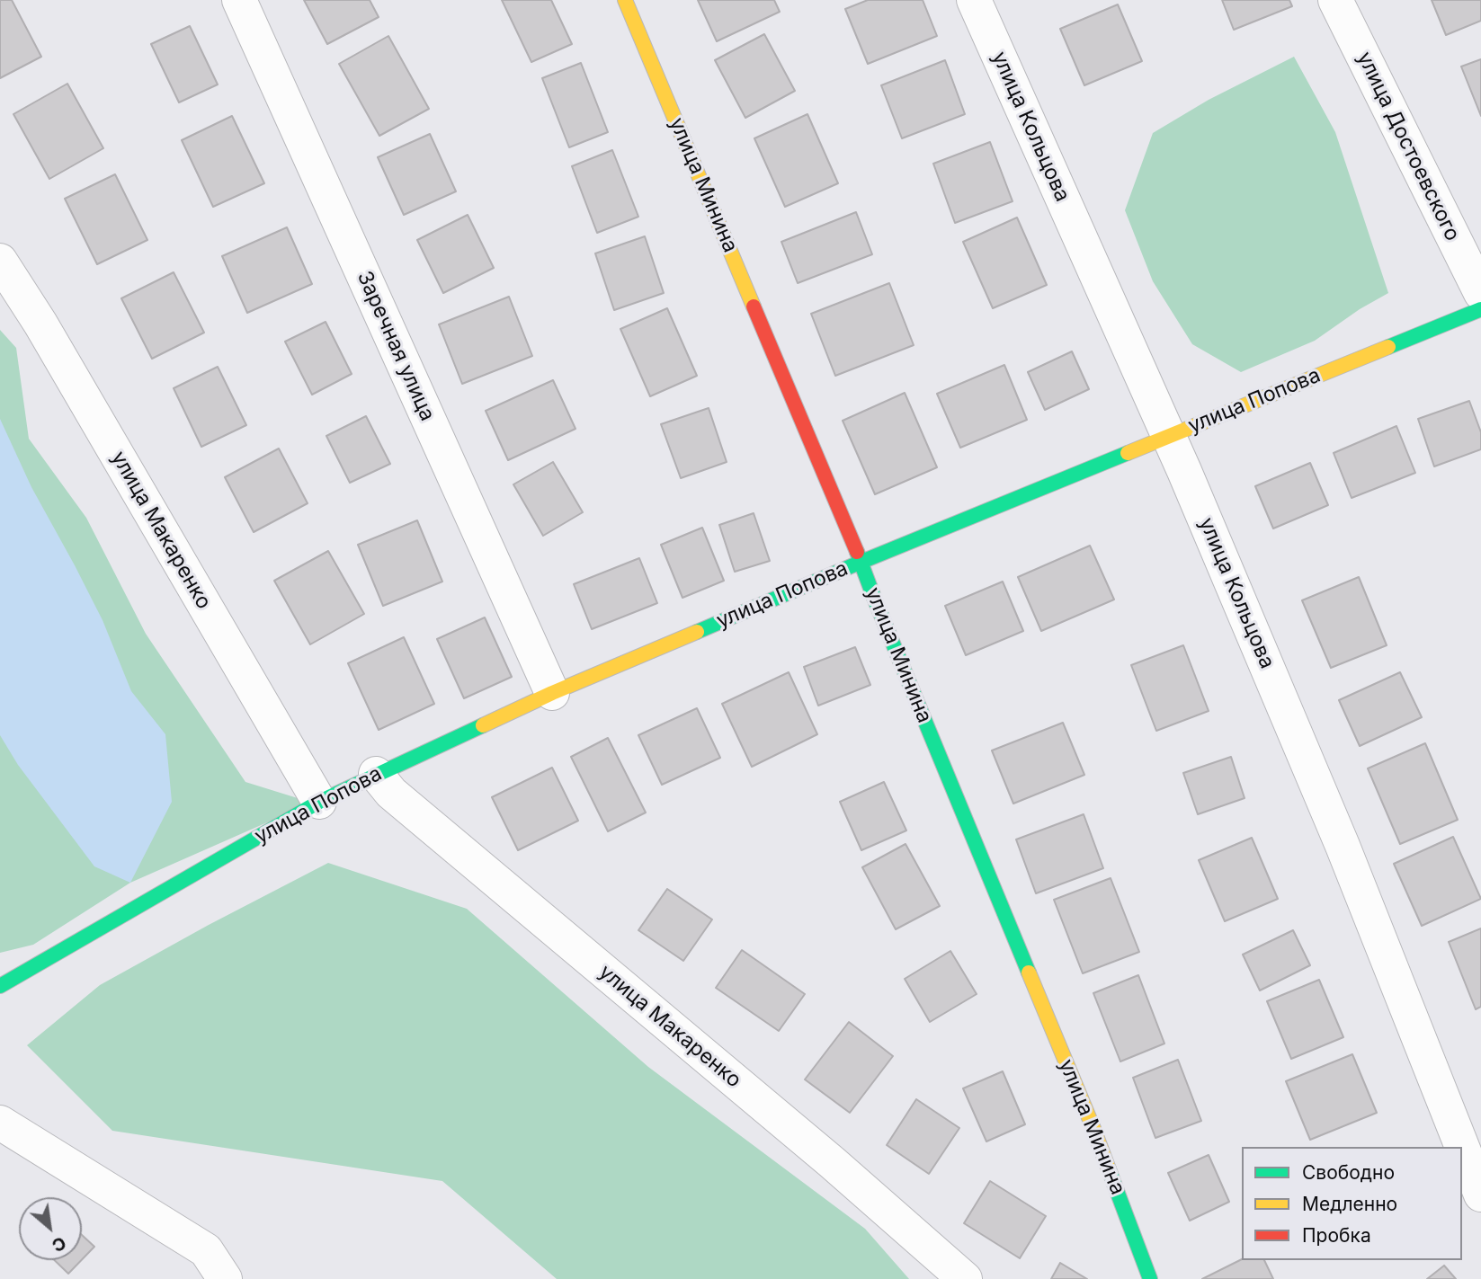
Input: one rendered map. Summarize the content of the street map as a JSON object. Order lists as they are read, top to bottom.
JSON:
{
  "streets": {
    "street": [
      "улица Кольцова",
      "улица Достоевского",
      "улица Минина",
      "Заречная улица",
      "улица Попова",
      "улица Макаренко"
    ]
  },
  "crossings": [
    ["улица Кольцова", "улица Попова"],
    ["улица Минина", "улица Попова"],
    ["Заречная улица", "улица Попова"],
    ["улица Попова", "улица Макаренко"]
  ],
  "legend": ["Свободно", "Медленно", "Пробка"],
  "north": "bottom right"
}
